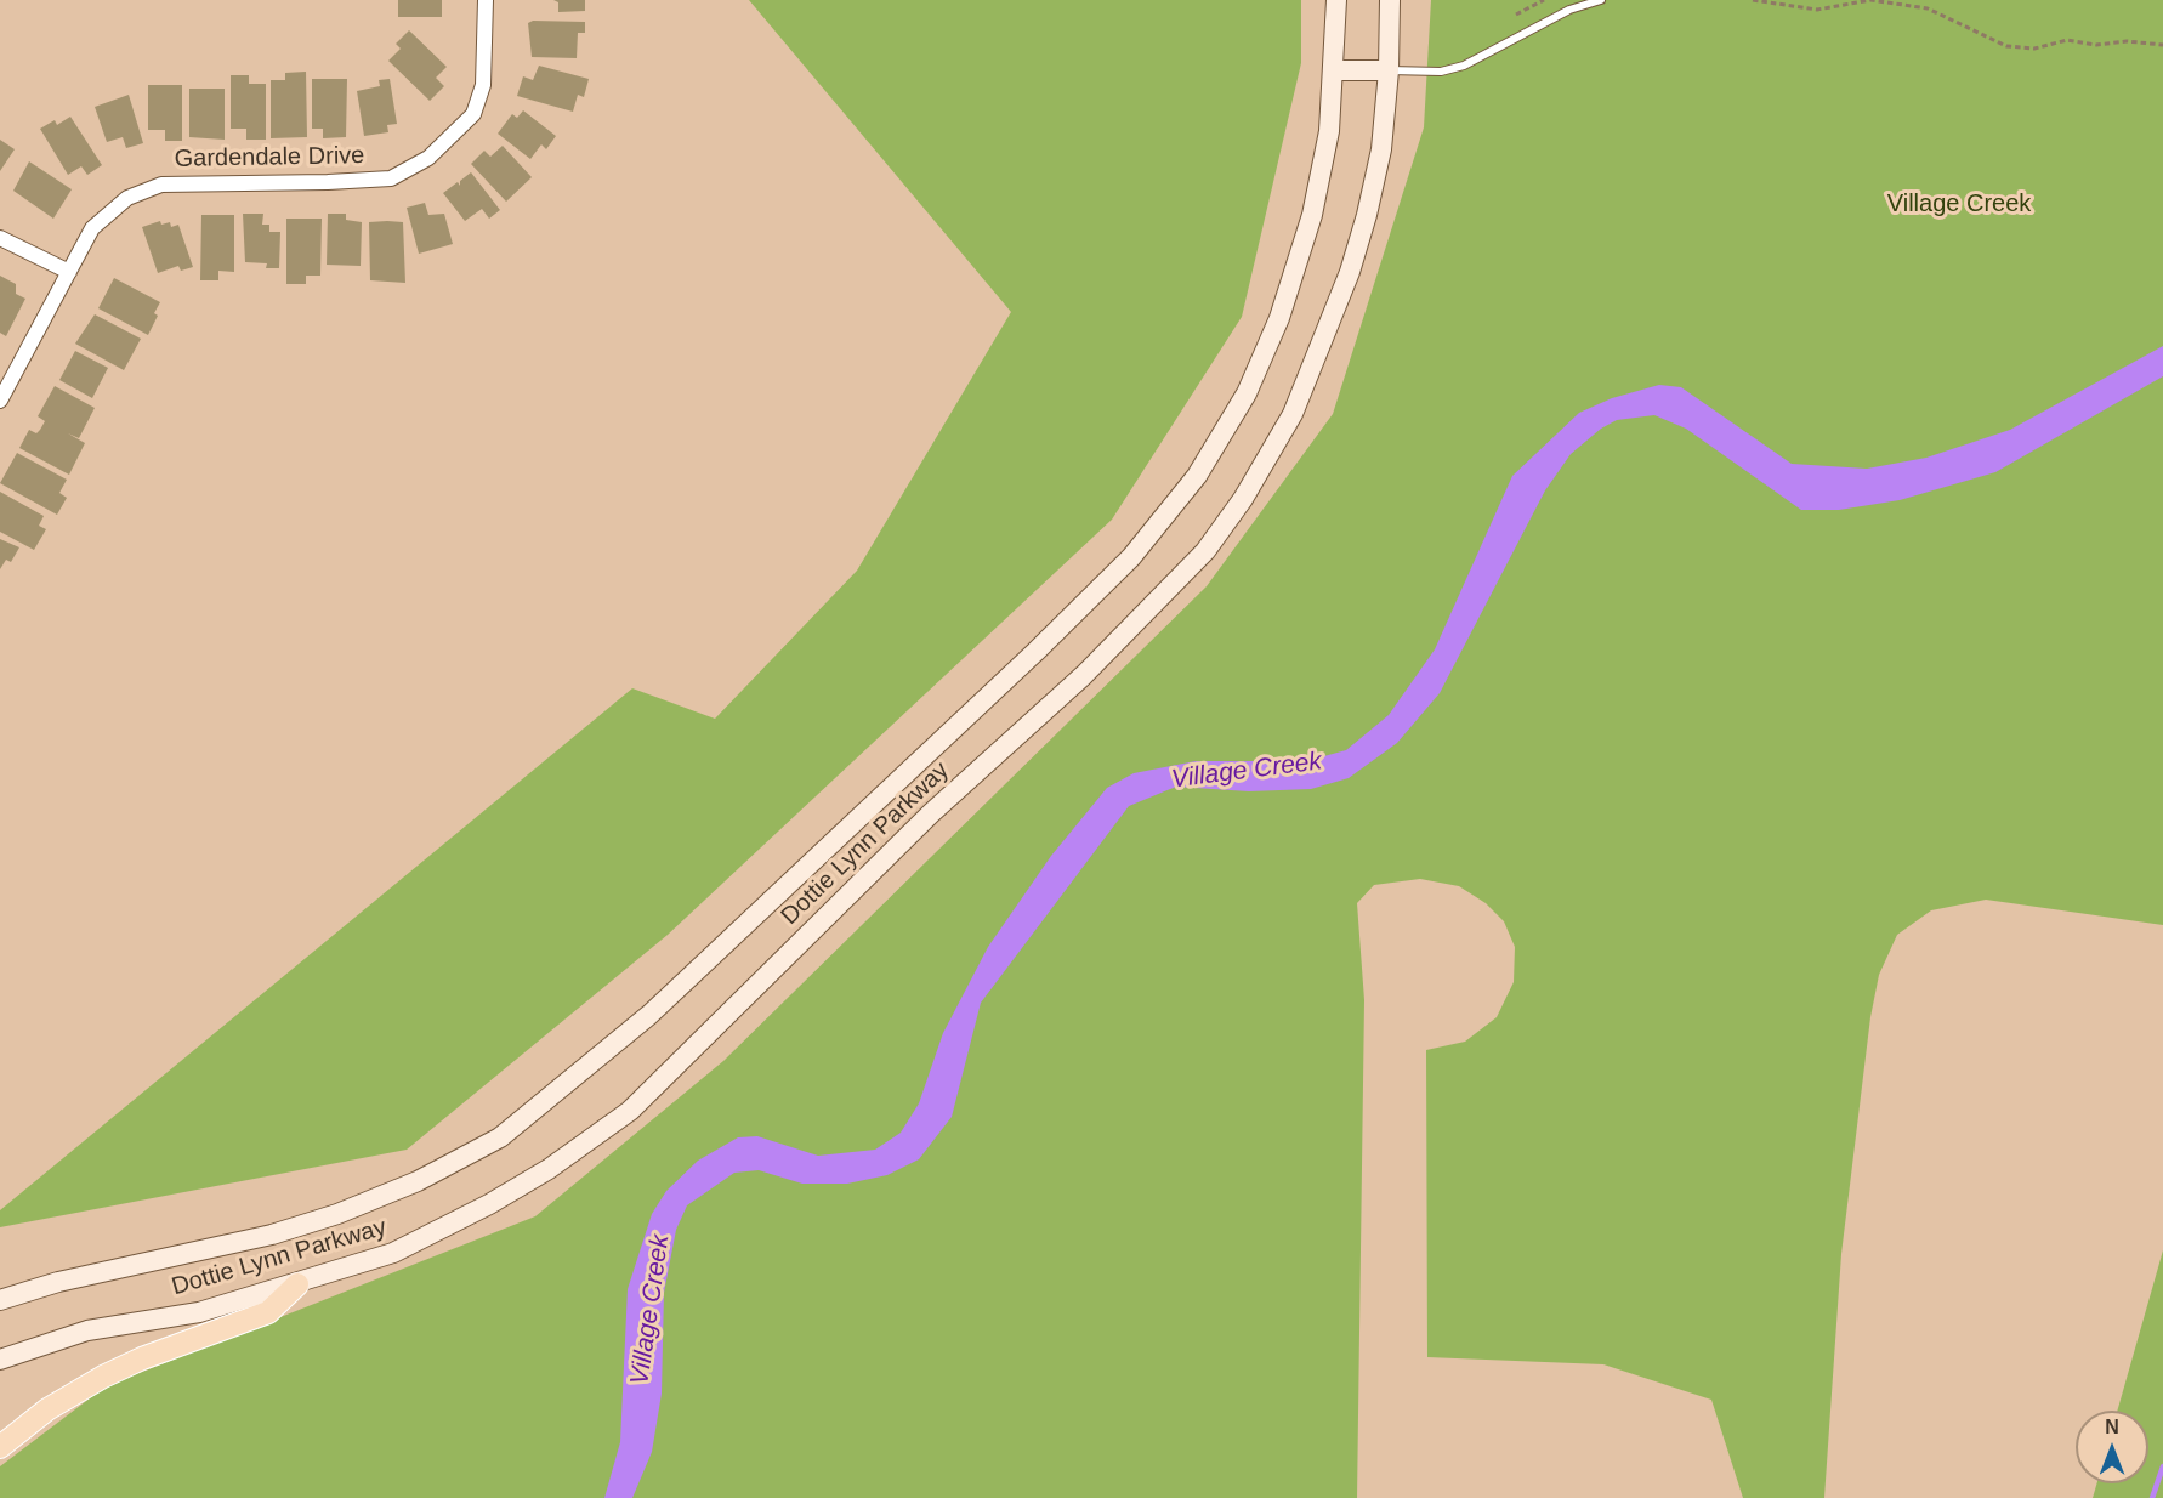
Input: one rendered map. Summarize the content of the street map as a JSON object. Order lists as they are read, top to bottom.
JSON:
{
  "streets": {
    "main road": ["Dottie Lynn Parkway"],
    "street": ["Gardendale Drive"]
  },
  "water": ["Village Creek"],
  "parks": ["Village Creek"],
  "north": "top"
}
